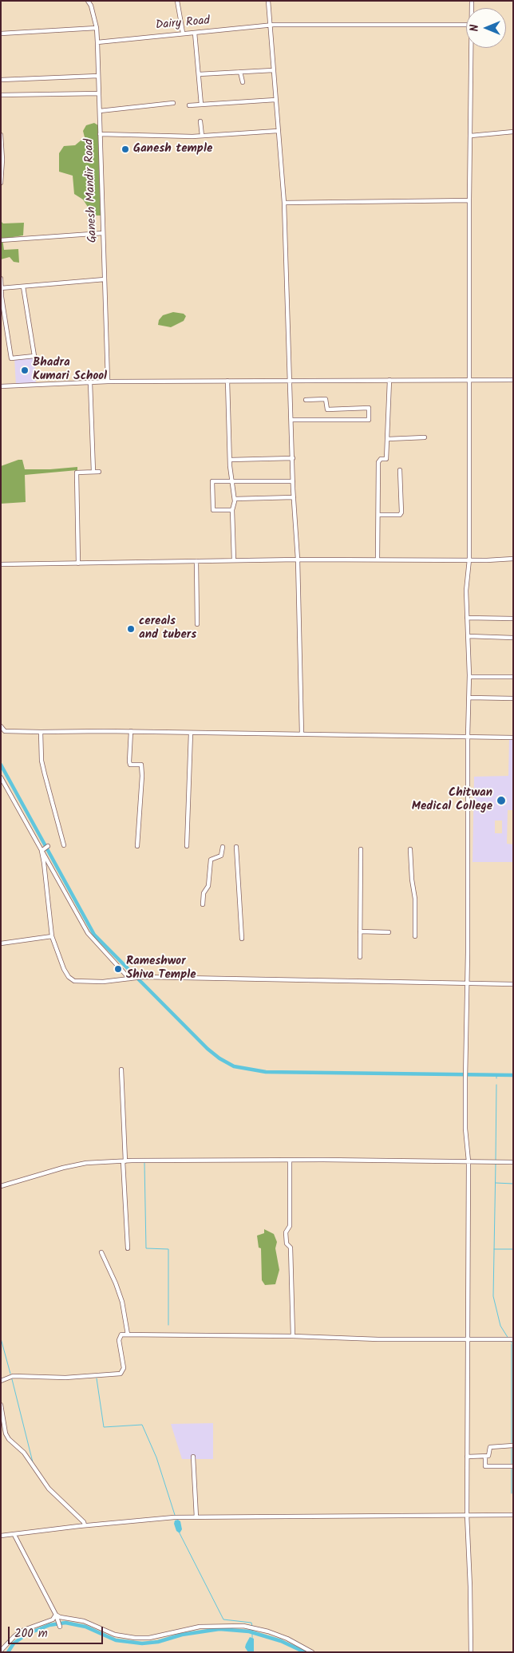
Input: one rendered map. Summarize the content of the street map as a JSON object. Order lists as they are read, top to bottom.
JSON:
{
  "streets": {
    "street": ["Dairy Road", "Ganesh Mandir Road"]
  },
  "crossings": [
    ["Dairy Road", "Ganesh Mandir Road"]
  ],
  "places": [
    "Ganesh temple",
    "Bhadra Kumari School",
    "cereals and tubers",
    "Chitwan Medical College",
    "Rameshwor Shiva Temple"
  ],
  "scale_bar": "200 m",
  "north": "left"
}
